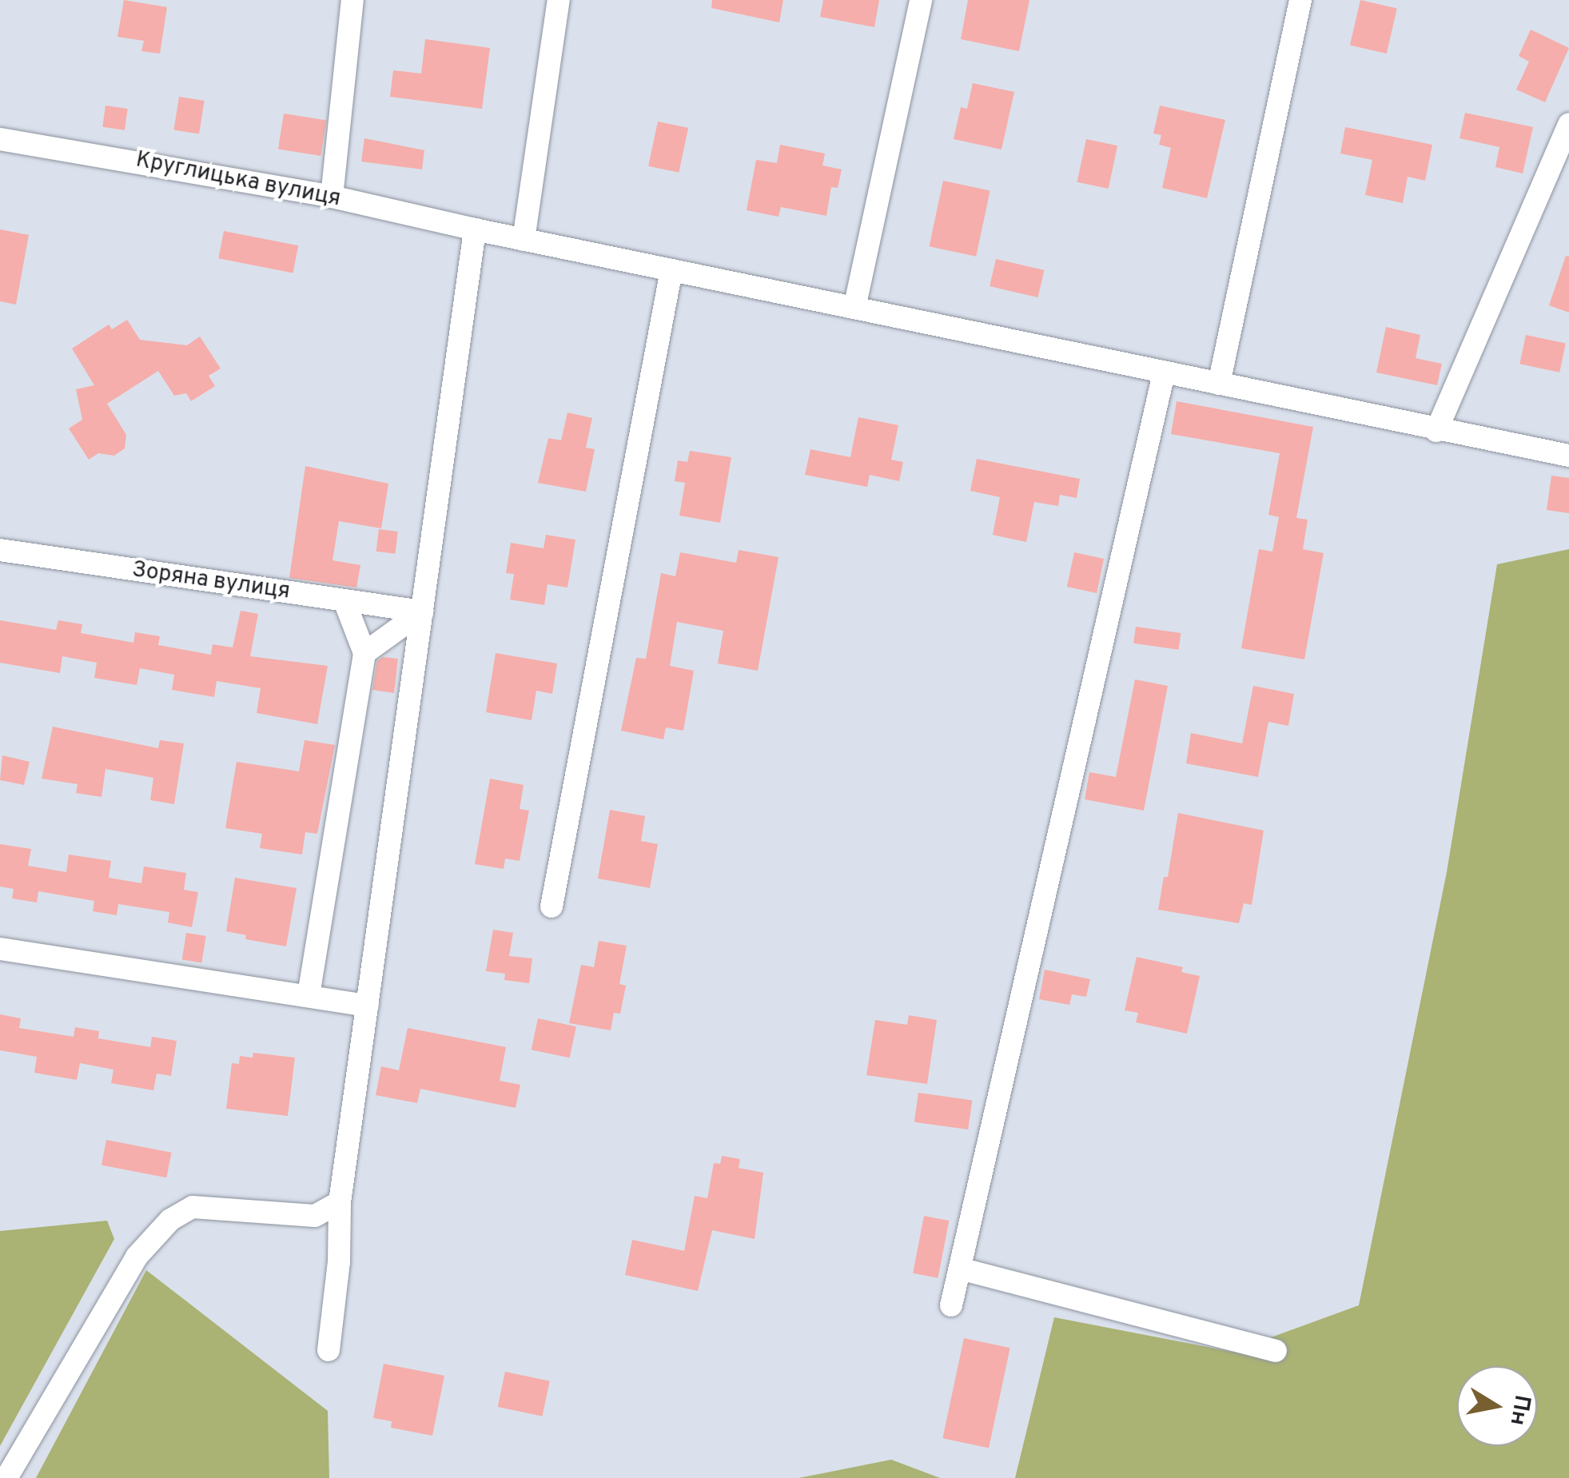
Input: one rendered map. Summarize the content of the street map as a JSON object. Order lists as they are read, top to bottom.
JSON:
{
  "streets": {
    "street": ["Круглицька вулиця", "Зоряна вулиця"]
  },
  "north": "right"
}
